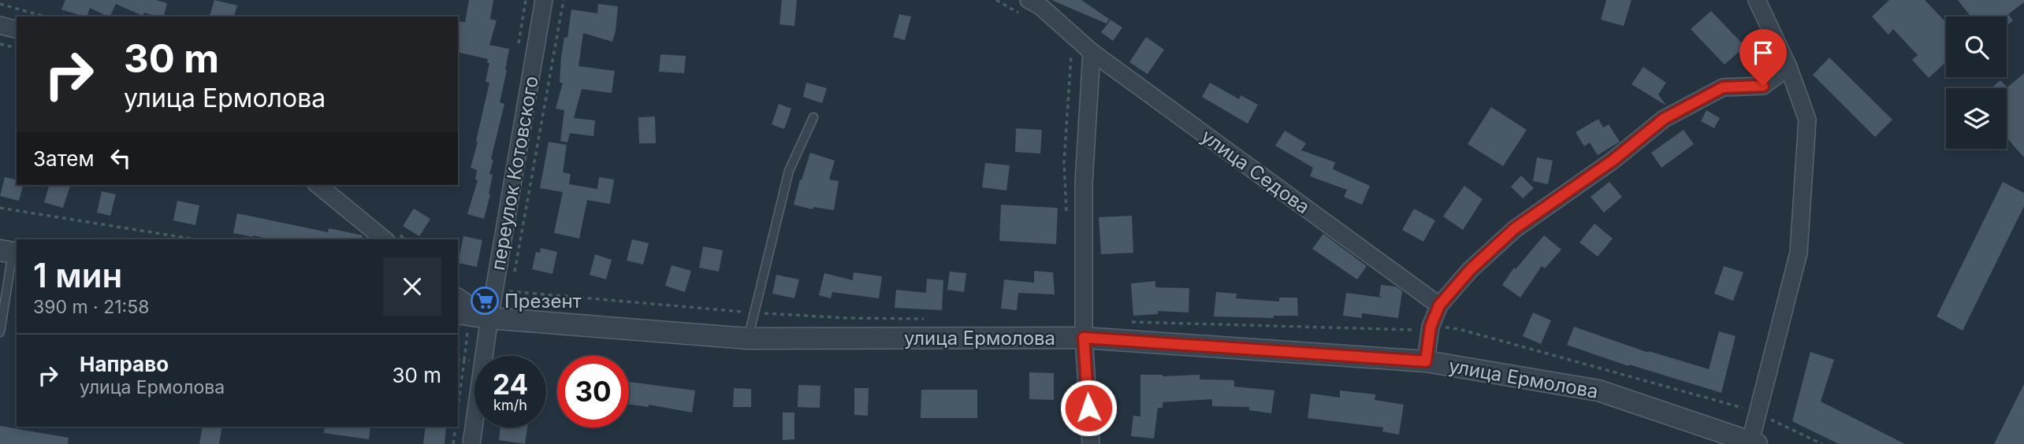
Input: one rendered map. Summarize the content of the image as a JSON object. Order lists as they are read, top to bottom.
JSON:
{
  "streets": {
    "street": ["улица Седова", "переулок Котовского", "улица Ермолова"]
  },
  "crossings": [
    ["переулок Котовского", "улица Ермолова"]
  ],
  "places": {
    "supermarket": ["Презент"]
  },
  "page": {
    "turn": ["30 m", "улица Ермолова"],
    "then": "Затем",
    "heading": ["1 мин", "390 m · 21:58"],
    "list": [
      {
        "name": "Направо",
        "note": "улица Ермолова",
        "value": "30 m"
      }
    ],
    "speed": "24 km/h",
    "limit": "30"
  }
}
